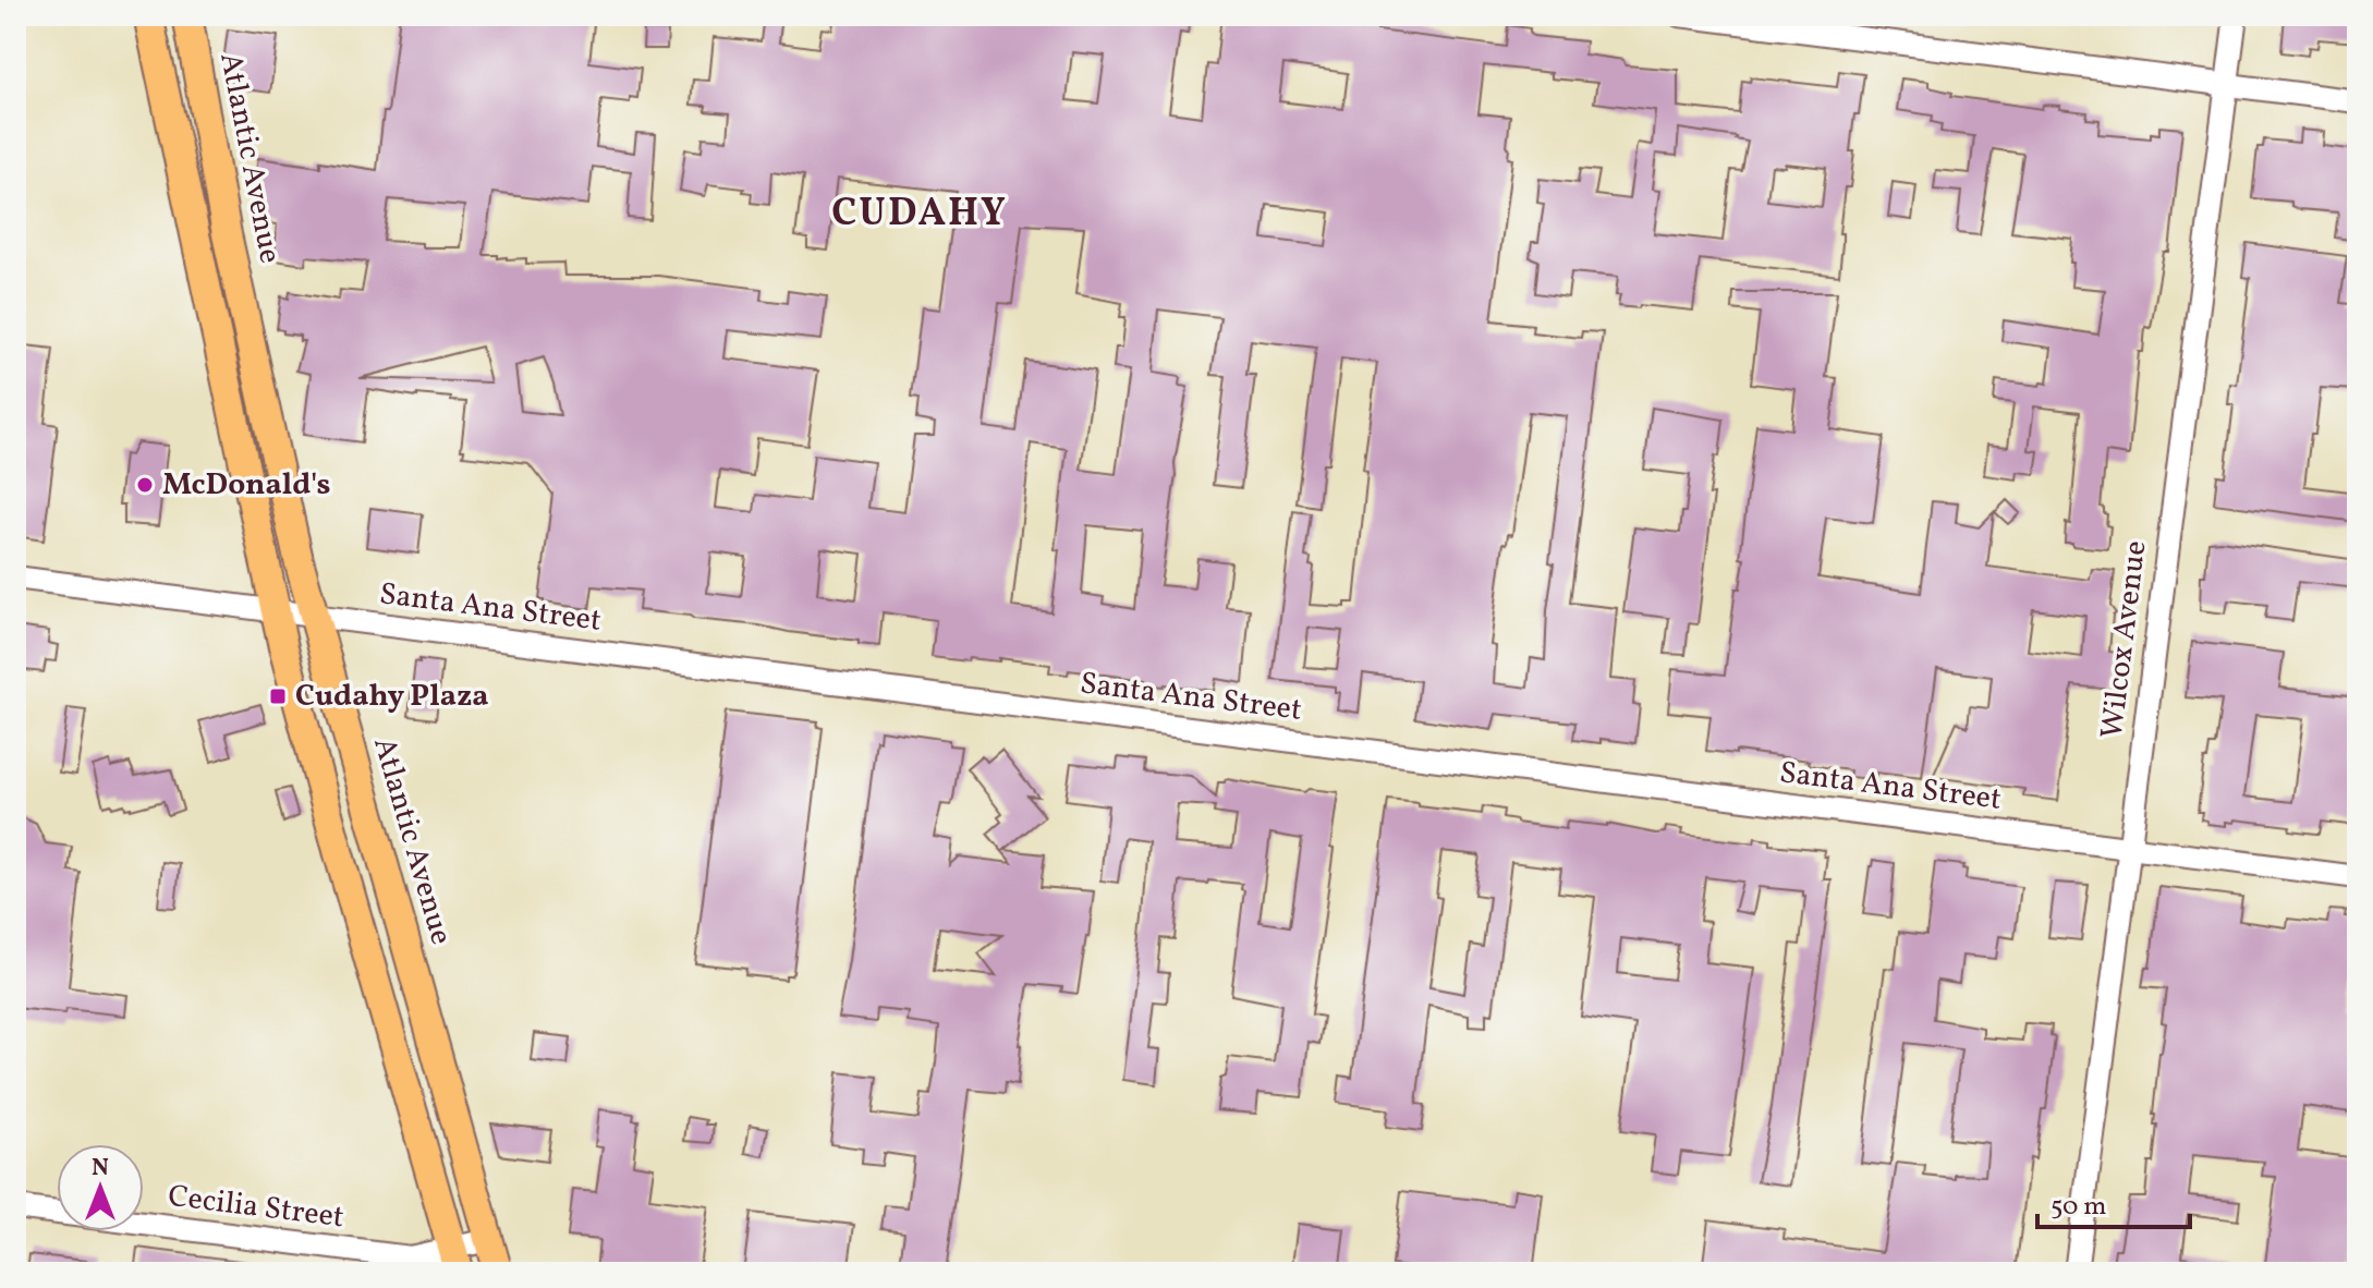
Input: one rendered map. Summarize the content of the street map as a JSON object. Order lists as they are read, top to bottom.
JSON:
{
  "streets": {
    "main road": ["Atlantic Avenue"],
    "street": ["Santa Ana Street", "Wilcox Avenue", "Cecilia Street"]
  },
  "crossings": [
    ["Atlantic Avenue", "Santa Ana Street"],
    ["Atlantic Avenue", "Cecilia Street"],
    ["Santa Ana Street", "Wilcox Avenue"]
  ],
  "districts": ["CUDAHY"],
  "places": {
    "other": ["McDonald's"],
    "transit": ["Cudahy Plaza"]
  },
  "scale_bar": "50 m",
  "north": "top"
}
